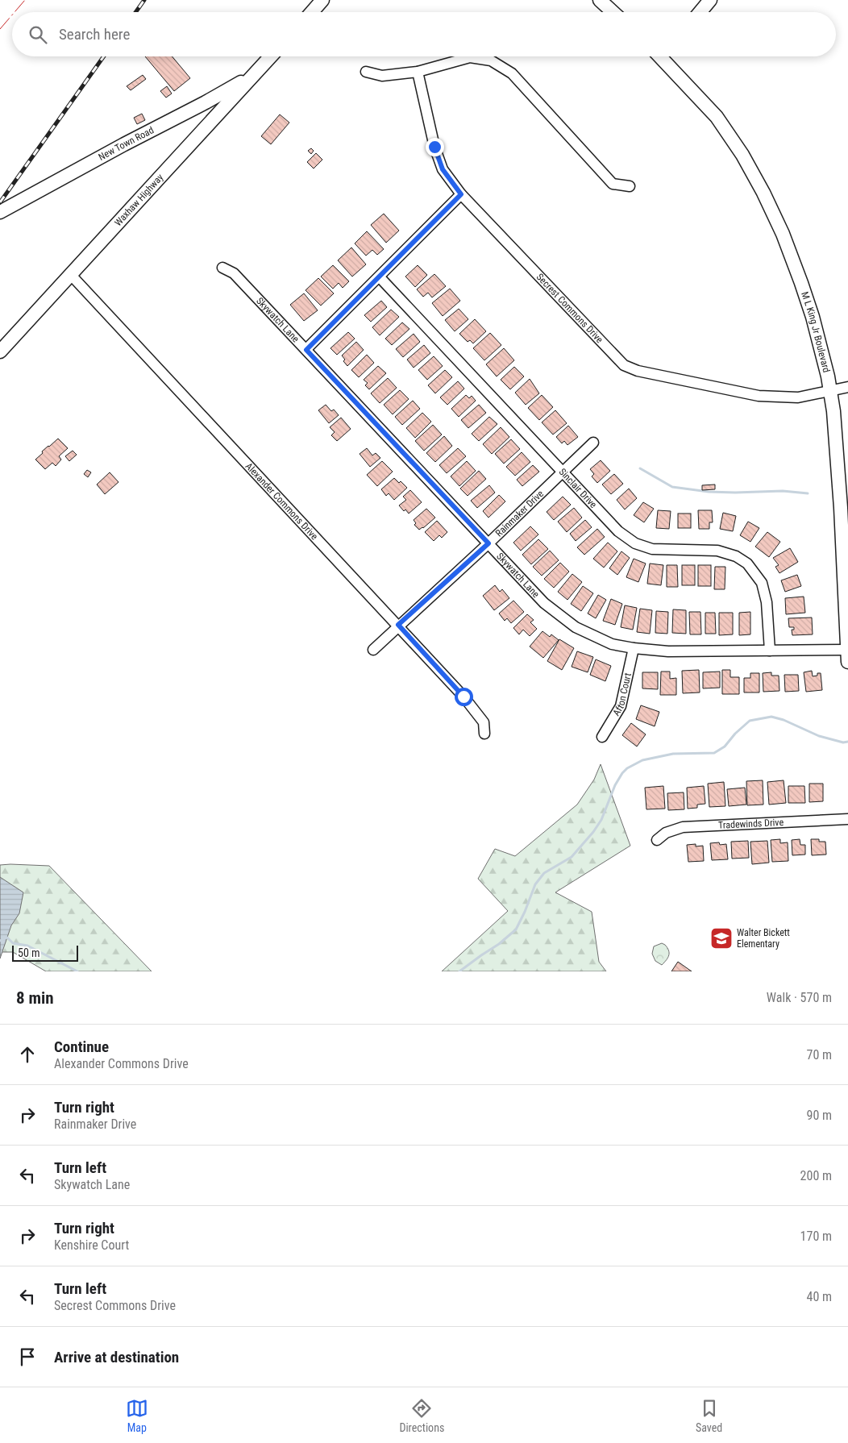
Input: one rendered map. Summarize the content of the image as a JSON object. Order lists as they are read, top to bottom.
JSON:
{
  "streets": {
    "main road": ["New Town Road", "Waxhaw Highway", "M L King Jr Boulevard"],
    "street": [
      "Secrest Commons Drive",
      "Skywatch Lane",
      "Sinclair Drive",
      "Alexander Commons Drive",
      "Rainmaker Drive",
      "Afton Court",
      "Tradewinds Drive"
    ]
  },
  "crossings": [
    ["New Town Road", "Waxhaw Highway"],
    ["Waxhaw Highway", "Alexander Commons Drive"],
    ["Secrest Commons Drive", "M L King Jr Boulevard"],
    ["Skywatch Lane", "M L King Jr Boulevard"],
    ["Skywatch Lane", "Sinclair Drive"],
    ["Skywatch Lane", "Rainmaker Drive"],
    ["Skywatch Lane", "Afton Court"],
    ["Sinclair Drive", "Rainmaker Drive"],
    ["Alexander Commons Drive", "Rainmaker Drive"]
  ],
  "places": {
    "school or university": ["Walter Bickett Elementary"]
  },
  "scale_bar": "50 m",
  "page": {
    "search": "Search here",
    "scale": "50 m",
    "heading": ["8 min", "Walk · 570 m"],
    "list": [
      ["Continue", "Alexander Commons Drive", "70 m"],
      ["Turn right", "Rainmaker Drive", "90 m"],
      ["Turn left", "Skywatch Lane", "200 m"],
      ["Turn right", "Kenshire Court", "170 m"],
      ["Turn left", "Secrest Commons Drive", "40 m"],
      "Arrive at destination"
    ],
    "nav": ["Map", "Directions", "Saved"]
  }
}
